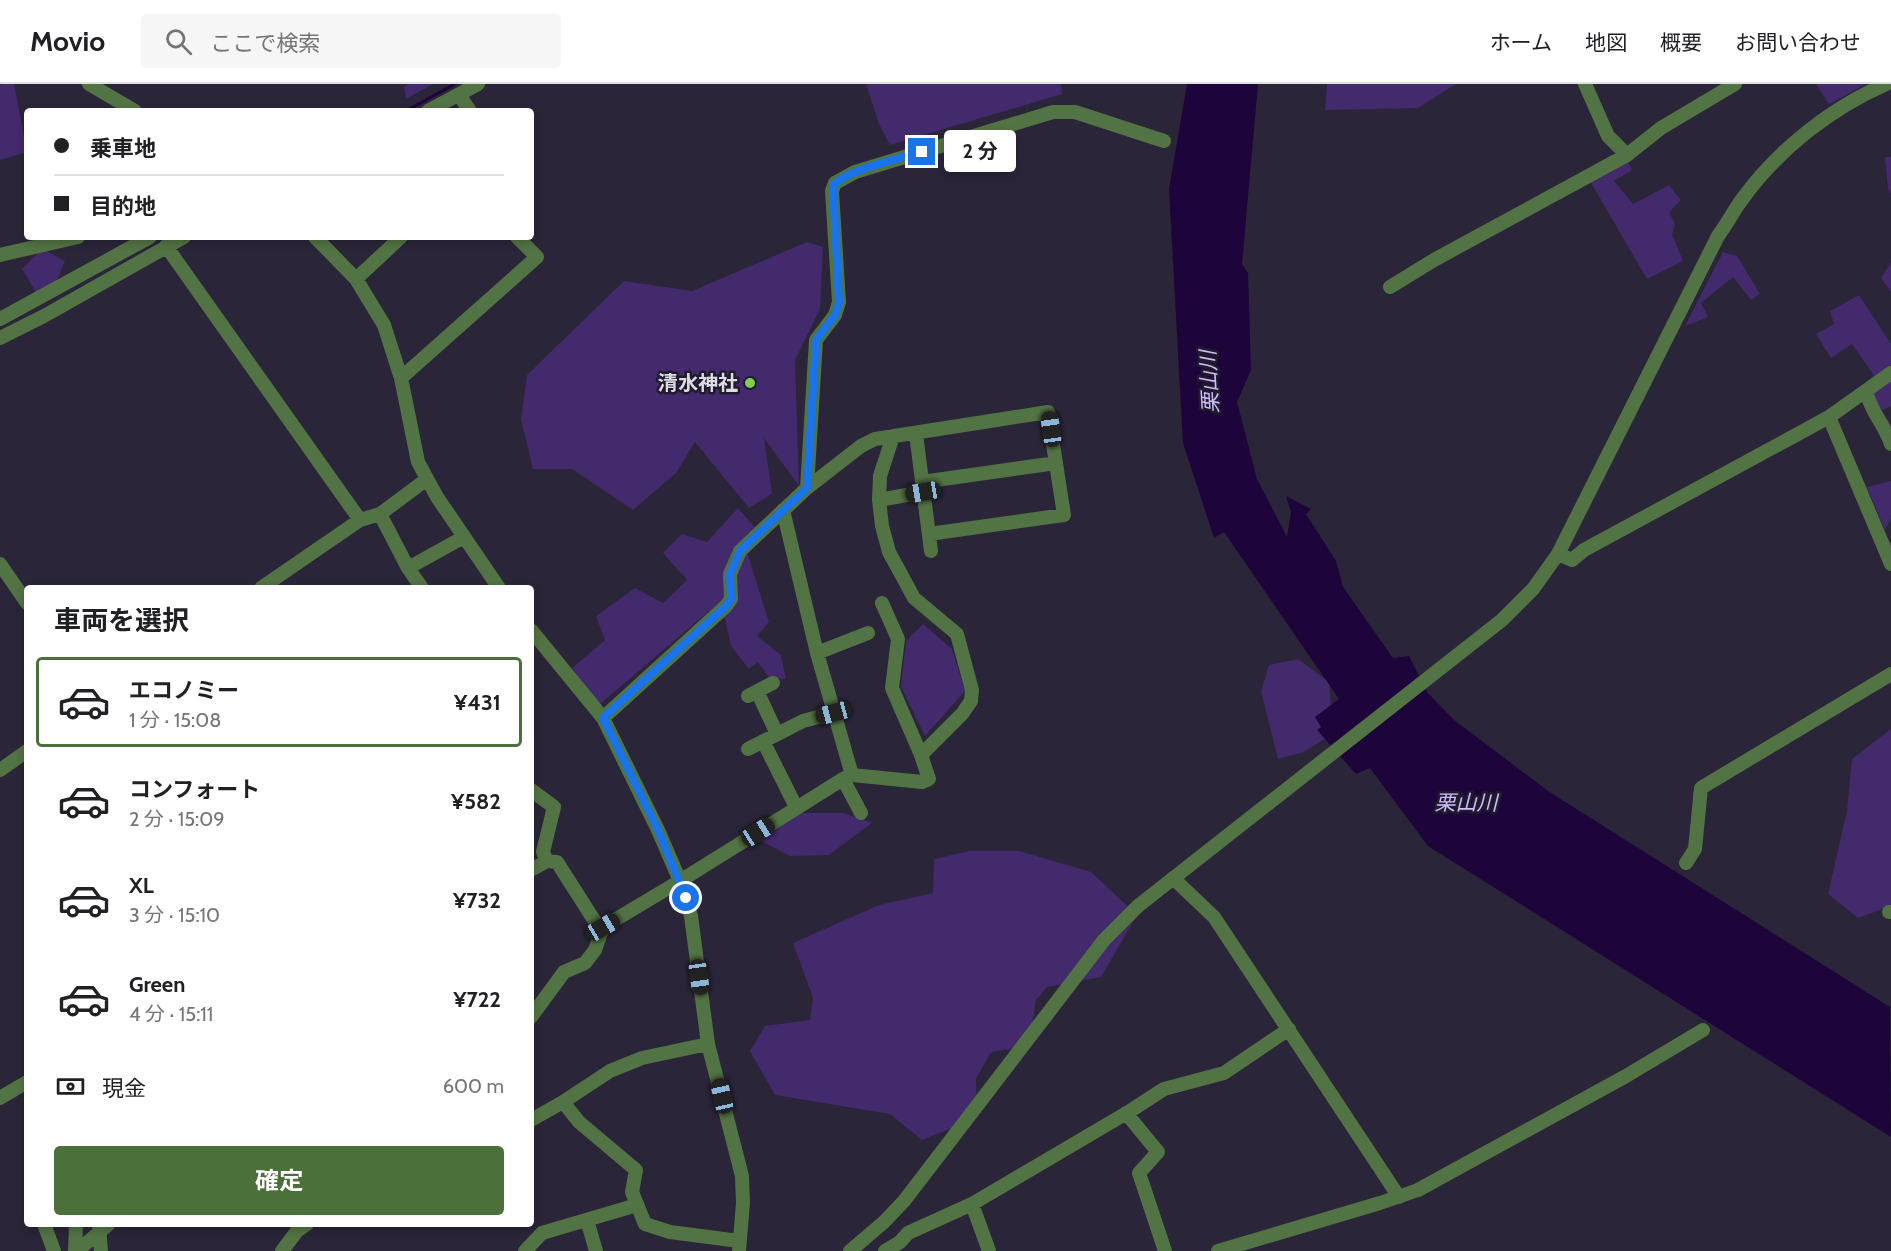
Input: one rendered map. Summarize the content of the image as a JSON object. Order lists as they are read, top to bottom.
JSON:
{
  "water": ["栗山川"],
  "places": ["清水神社"],
  "page": {
    "header": "Movio",
    "search": "ここで検索",
    "nav": [
      "ホーム",
      "地図",
      "概要",
      "お問い合わせ"
    ],
    "banner": ["乗車地", "目的地"],
    "bubble": "2 分",
    "heading": "車両を選択",
    "list": [
      {
        "name": "エコノミー",
        "note": "1 分 · 15:08",
        "value": "¥431"
      },
      {
        "name": "コンフォート",
        "note": "2 分 · 15:09",
        "value": "¥582"
      },
      {
        "name": "XL",
        "note": "3 分 · 15:10",
        "value": "¥732"
      },
      {
        "name": "Green",
        "note": "4 分 · 15:11",
        "value": "¥722"
      }
    ],
    "pay": ["現金", "600 m"],
    "buttons": "確定"
  }
}
